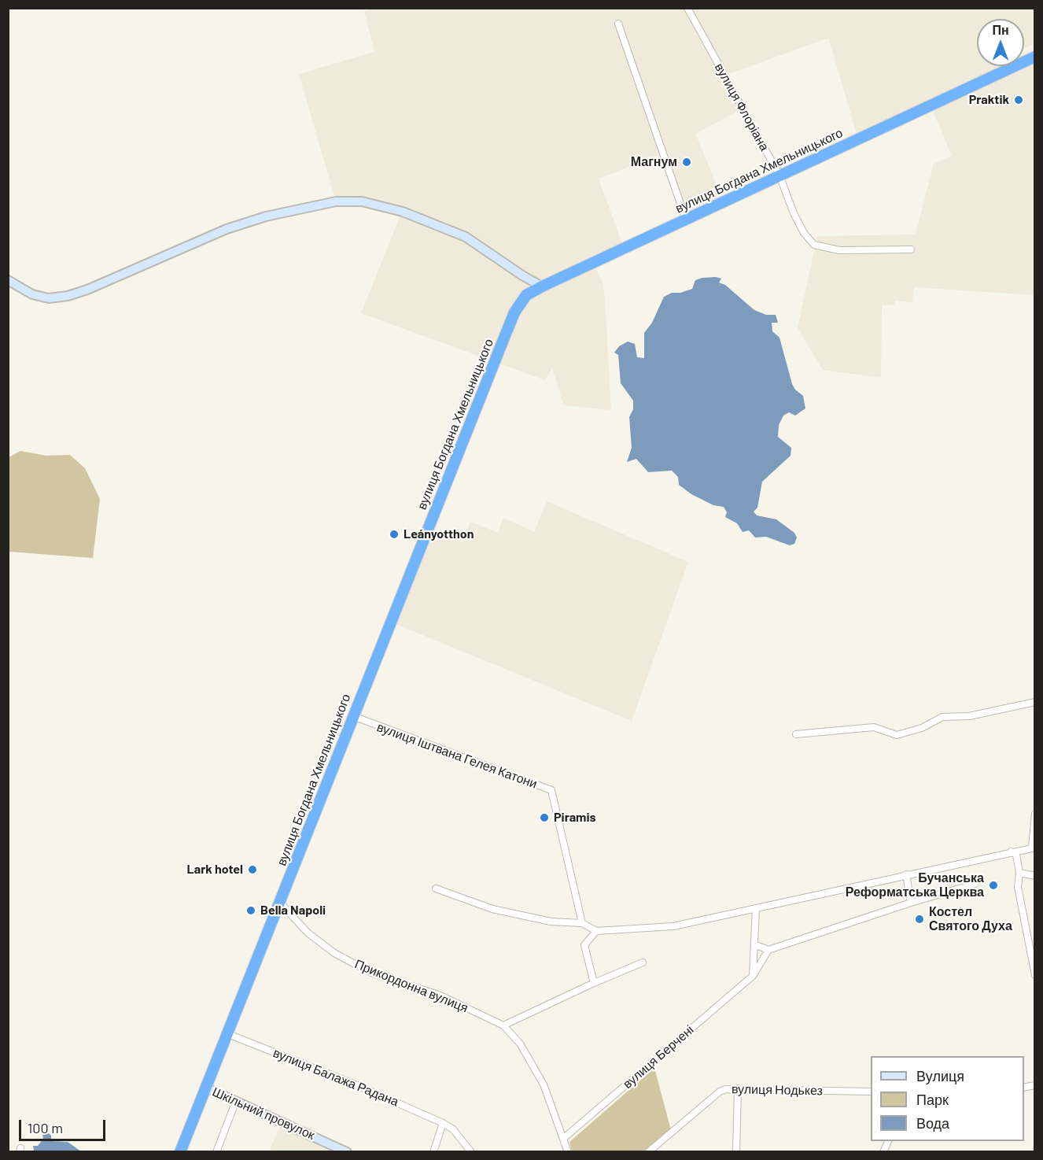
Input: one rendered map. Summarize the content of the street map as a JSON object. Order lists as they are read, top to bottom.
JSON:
{
  "streets": {
    "highway": ["вулиця Богдана Хмельницького"],
    "street": [
      "вулиця Флоріана",
      "вулиця Іштвана Гелея Катони",
      "Прикордонна вулиця",
      "вулиця Берчені",
      "вулиця Балажа Радана",
      "вулиця Нодькез",
      "Шкільний провулок"
    ]
  },
  "crossings": [
    ["вулиця Флоріана", "вулиця Богдана Хмельницького"],
    ["вулиця Богдана Хмельницького", "вулиця Іштвана Гелея Катони"],
    ["вулиця Богдана Хмельницького", "Прикордонна вулиця"],
    ["вулиця Богдана Хмельницького", "вулиця Балажа Радана"],
    ["вулиця Богдана Хмельницького", "Шкільний провулок"],
    ["Прикордонна вулиця", "вулиця Берчені"]
  ],
  "places": [
    "Praktik",
    "Магнум",
    "Leányotthon",
    "Piramis",
    "Lark hotel",
    "Бучанська Реформатська Церква",
    "Bella Napoli",
    "Костел Святого Духа"
  ],
  "legend": ["Вулиця", "Парк", "Вода"],
  "scale_bar": "100 m",
  "north": "top"
}
